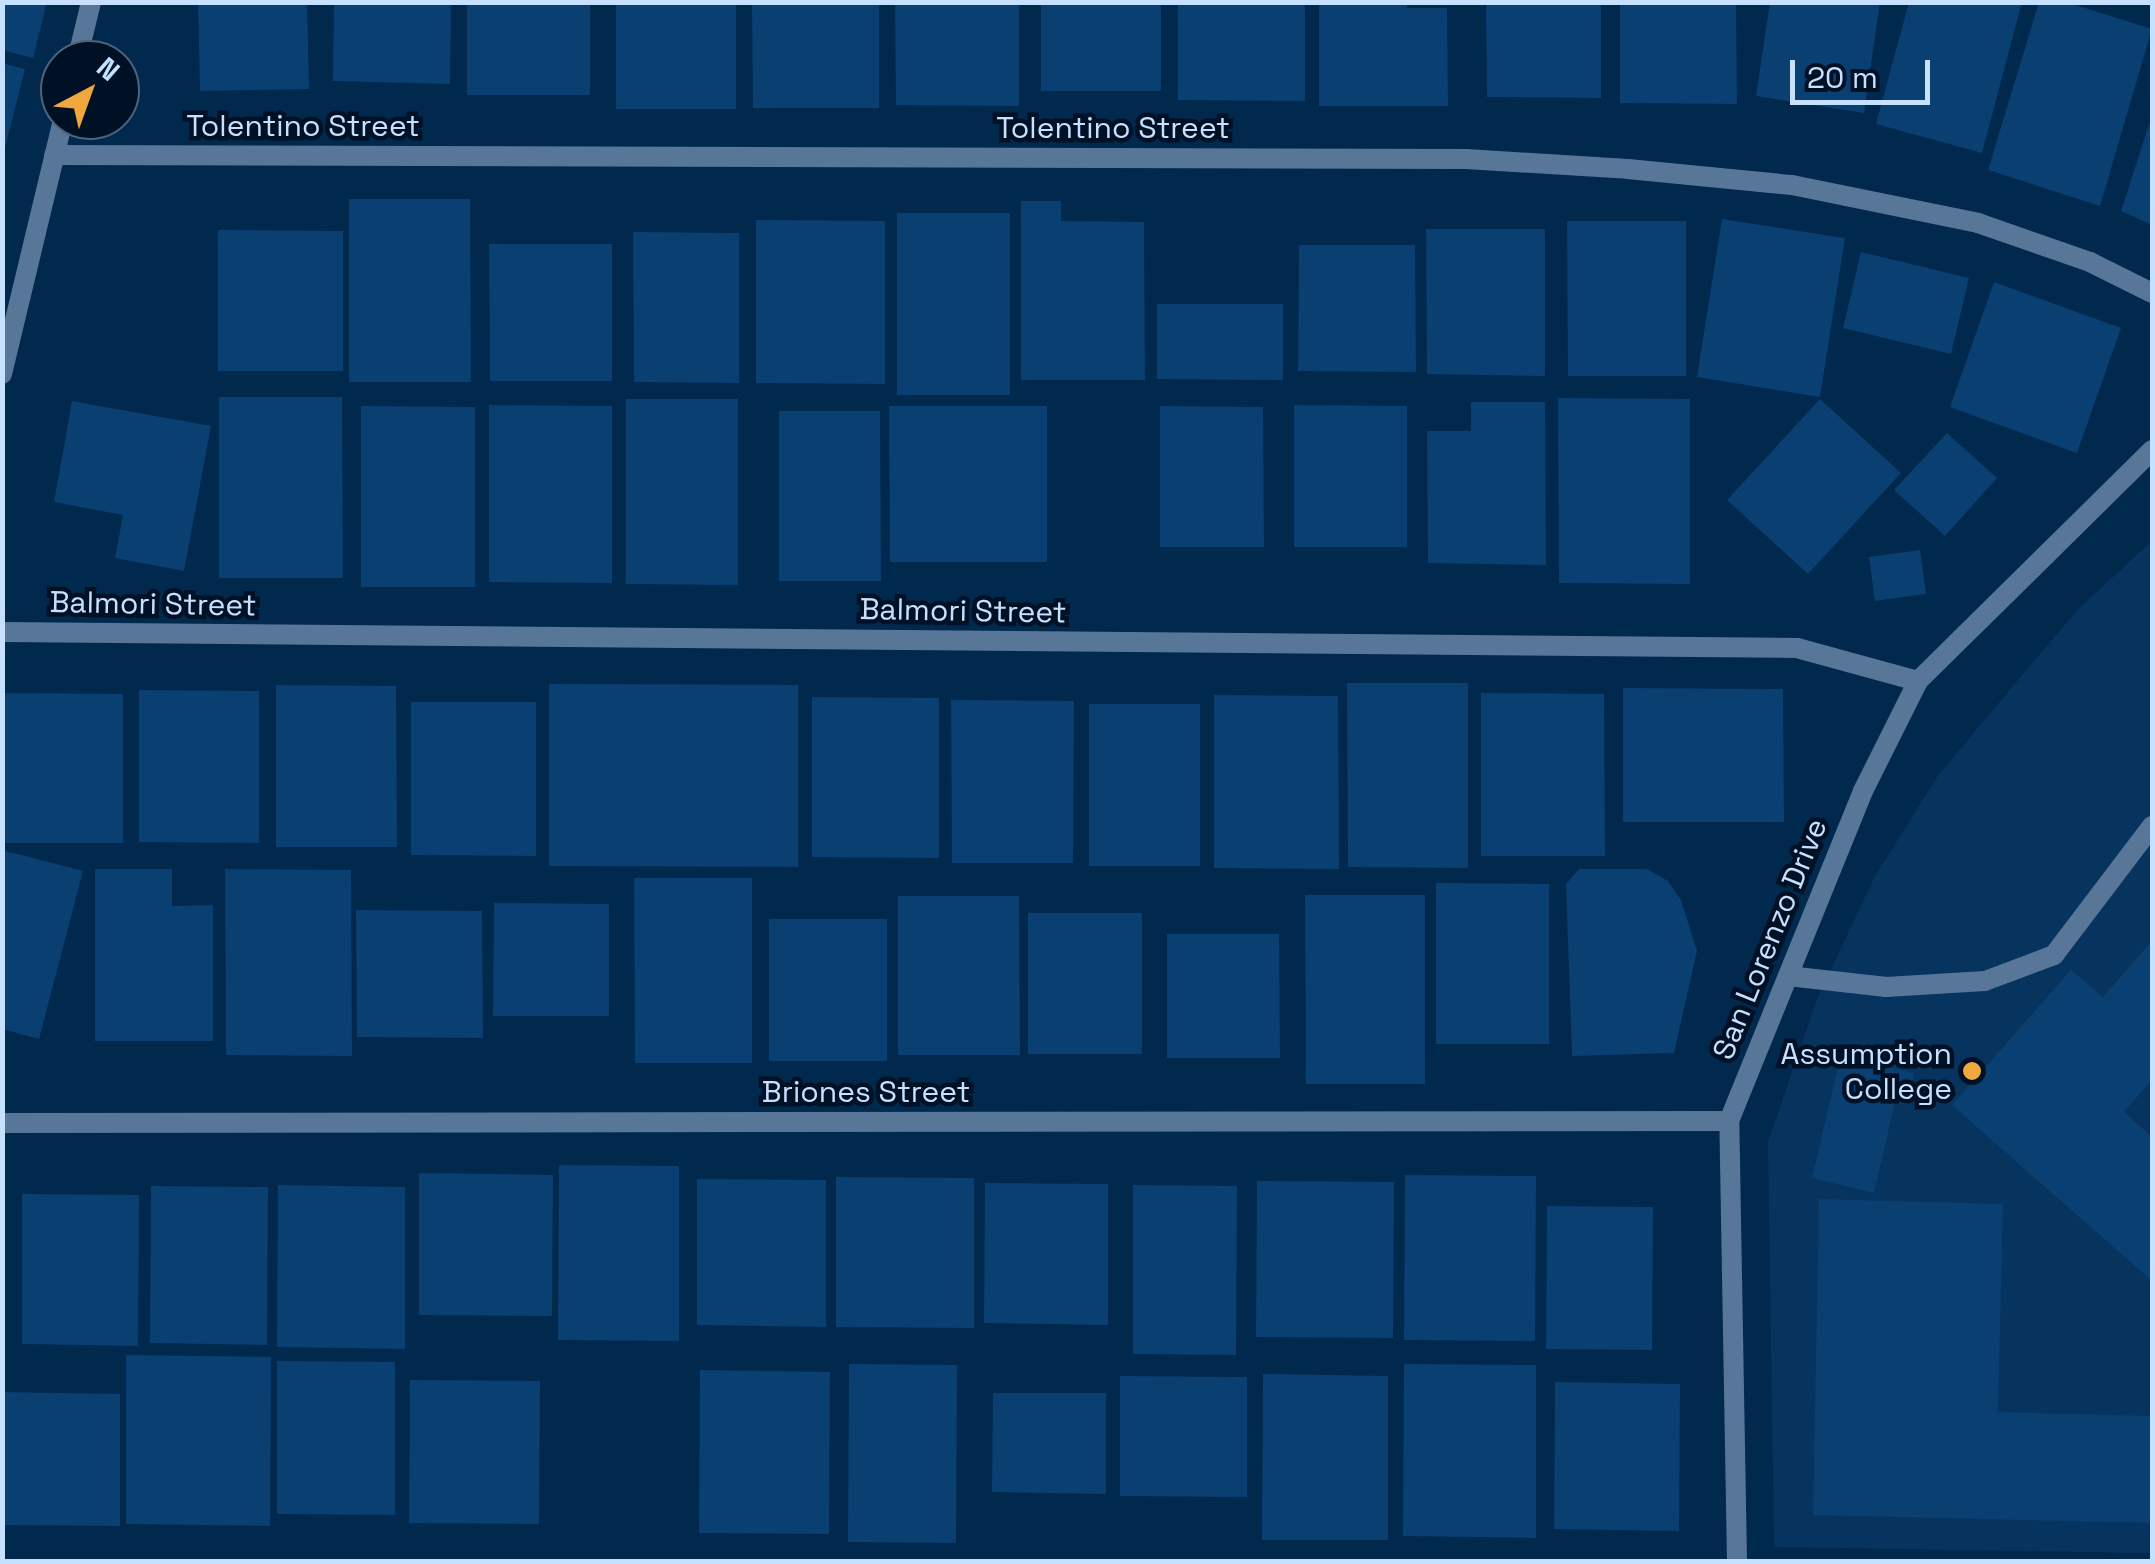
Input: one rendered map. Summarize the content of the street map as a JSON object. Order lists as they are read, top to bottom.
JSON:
{
  "streets": {
    "street": [
      "Tolentino Street",
      "Balmori Street",
      "San Lorenzo Drive",
      "Briones Street"
    ]
  },
  "crossings": [
    ["Balmori Street", "San Lorenzo Drive"],
    ["San Lorenzo Drive", "Briones Street"]
  ],
  "places": ["Assumption College"],
  "scale_bar": "20 m",
  "north": "top right"
}
